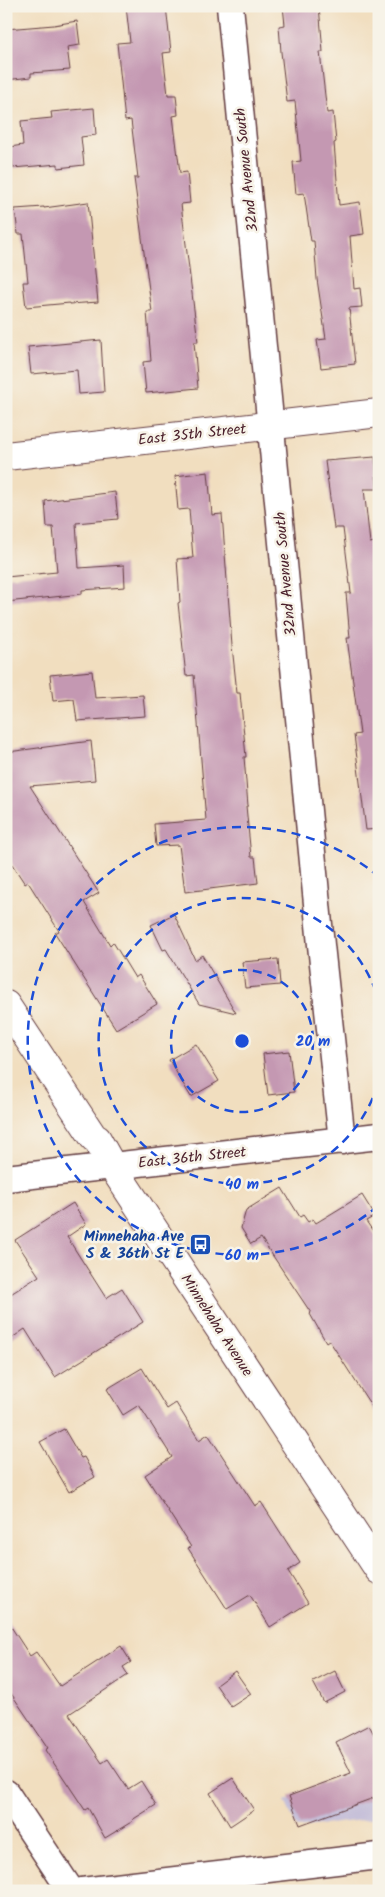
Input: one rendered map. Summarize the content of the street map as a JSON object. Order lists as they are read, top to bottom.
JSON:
{
  "streets": {
    "main road": ["East 35th Street", "Minnehaha Avenue"],
    "street": ["32nd Avenue South", "East 36th Street"]
  },
  "crossings": [
    ["32nd Avenue South", "East 35th Street"],
    ["32nd Avenue South", "East 36th Street"],
    ["East 36th Street", "Minnehaha Avenue"]
  ],
  "places": {
    "bus stop": ["Minnehaha Ave S & 36th St E"]
  },
  "rings": ["20 m", "40 m", "60 m"]
}
